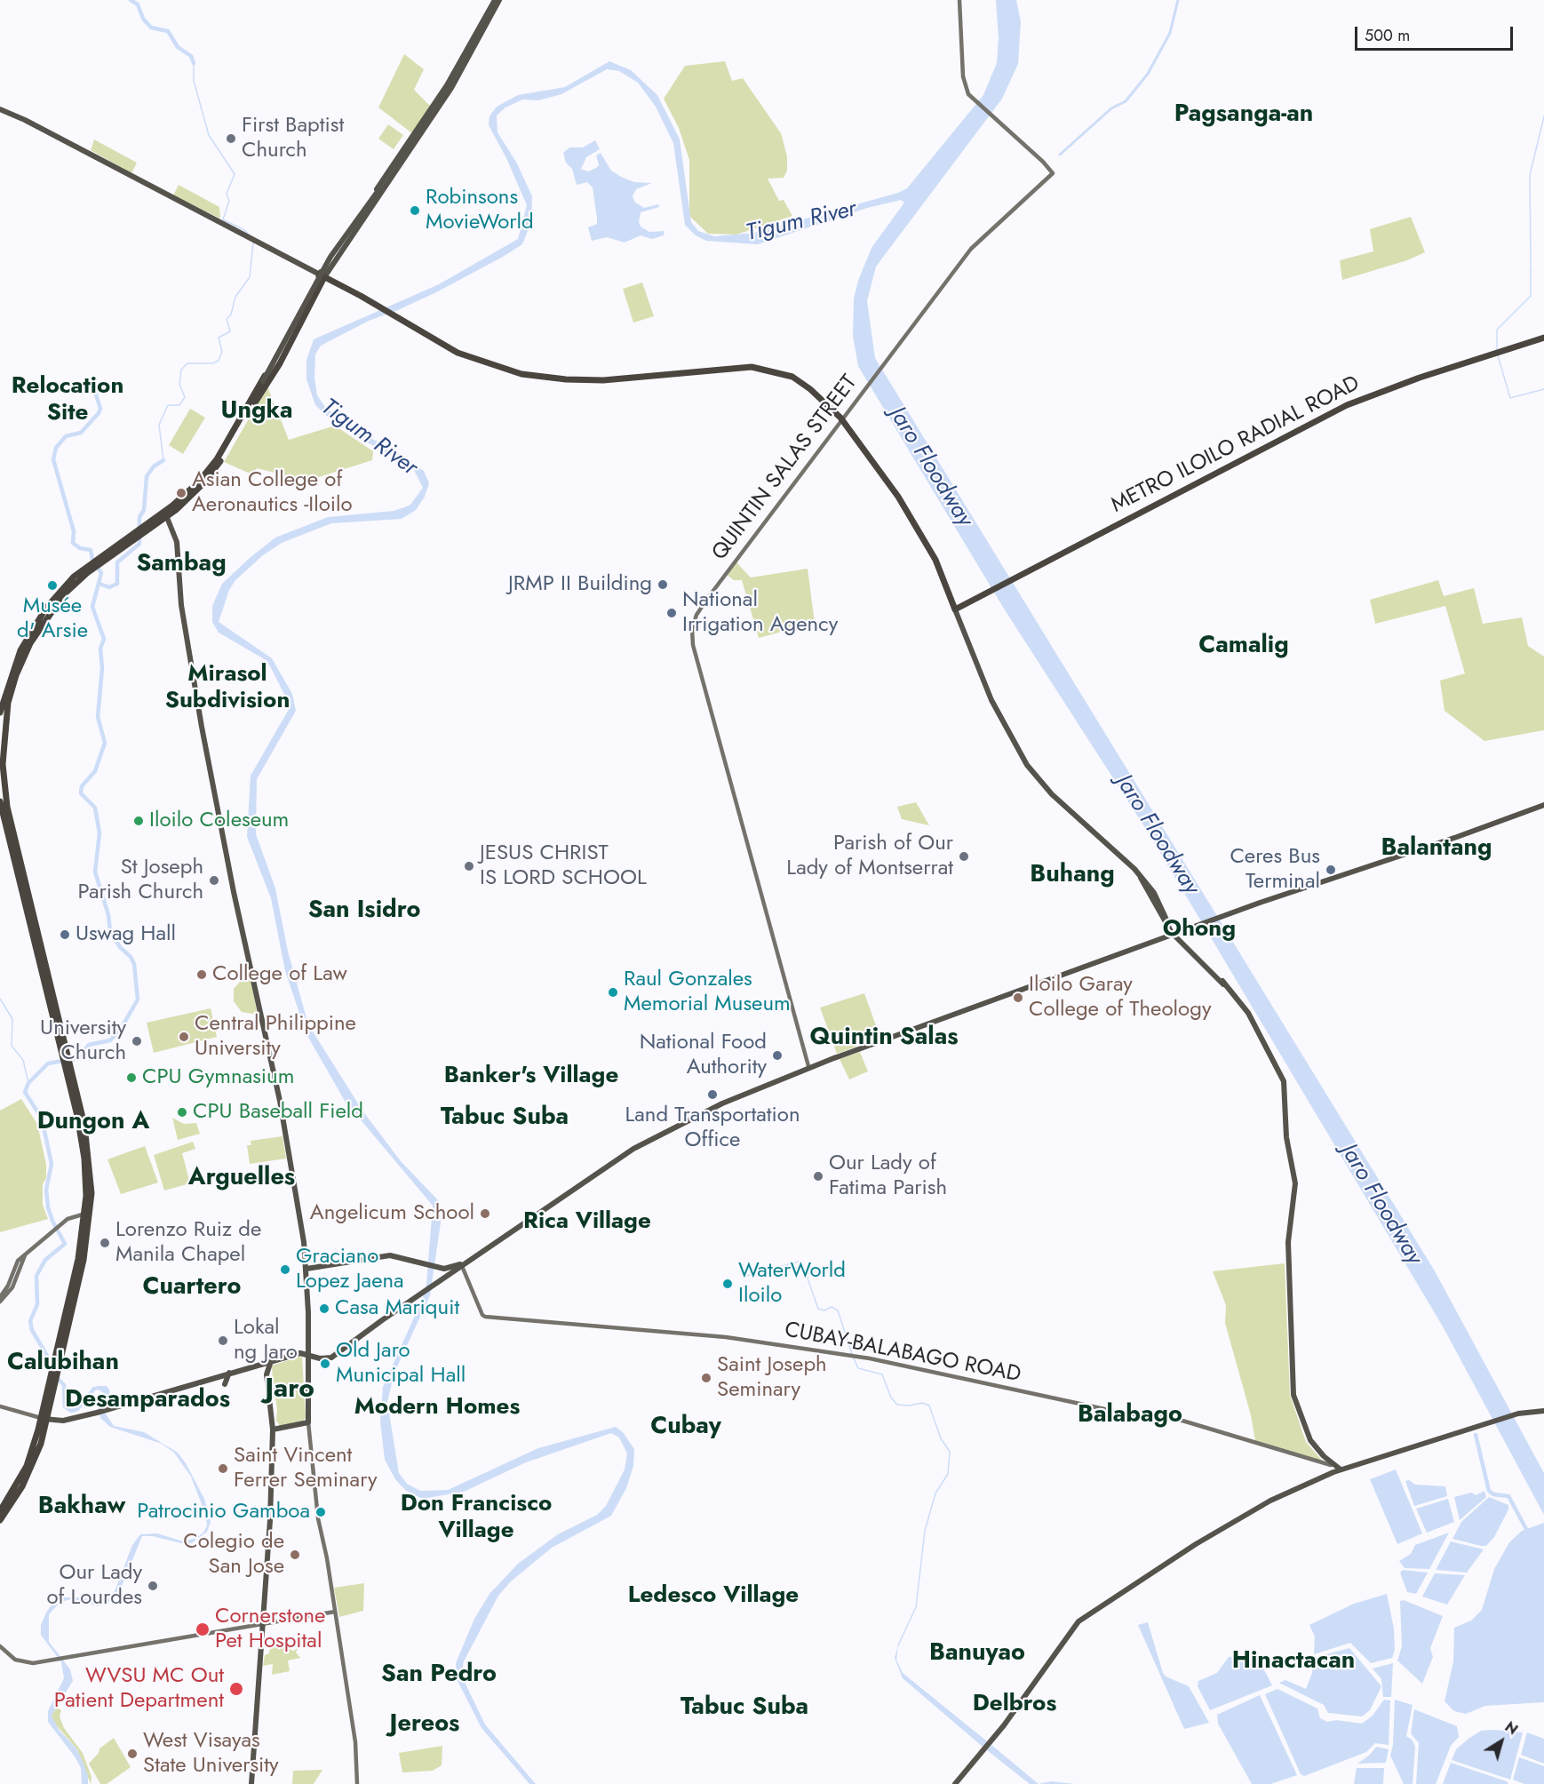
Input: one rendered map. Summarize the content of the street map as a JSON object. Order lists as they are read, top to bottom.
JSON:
{
  "streets": {
    "highway": ["METRO ILOILO RADIAL ROAD"],
    "main road": ["QUINTIN SALAS STREET", "CUBAY-BALABAGO ROAD"]
  },
  "districts": [
    "Pagsanga-an",
    "Relocation Site",
    "Ungka",
    "Sambag",
    "Camalig",
    "Mirasol Subdivision",
    "Balantang",
    "Buhang",
    "San Isidro",
    "Ohong",
    "Quintin Salas",
    "Banker's Village",
    "Tabuc Suba",
    "Dungon A",
    "Arguelles",
    "Rica Village",
    "Cuartero",
    "Calubihan",
    "Jaro",
    "Desamparados",
    "Modern Homes",
    "Balabago",
    "Cubay",
    "Don Francisco Village",
    "Bakhaw",
    "Ledesco Village",
    "Banuyao",
    "Hinactacan",
    "San Pedro",
    "Delbros",
    "Tabuc Suba",
    "Jereos"
  ],
  "water": ["Tigum River", "Jaro Floodway"],
  "places": [
    "First Baptist Church",
    "Robinsons MovieWorld",
    "Asian College of Aeronautics -Iloilo",
    "JRMP II Building",
    "Musée d' Arsie",
    "National Irrigation Agency",
    "Iloilo Coleseum",
    "Parish of Our Lady of Montserrat",
    "JESUS CHRIST IS LORD SCHOOL",
    "Ceres Bus Terminal",
    "St Joseph Parish Church",
    "Uswag Hall",
    "College of Law",
    "Raul Gonzales Memorial Museum",
    "Iloilo Garay College of Theology",
    "Central Philippine University",
    "University Church",
    "National Food Authority",
    "CPU Gymnasium",
    "Land Transportation Office",
    "CPU Baseball Field",
    "Our Lady of Fatima Parish",
    "Angelicum School",
    "Lorenzo Ruiz de Manila Chapel",
    "Graciano Lopez Jaena",
    "WaterWorld Iloilo",
    "Casa Mariquit",
    "Lokal ng Jaro",
    "Old Jaro Municipal Hall",
    "Saint Joseph Seminary",
    "Saint Vincent Ferrer Seminary",
    "Patrocinio Gamboa",
    "Colegio de San Jose",
    "Our Lady of Lourdes",
    "Cornerstone Pet Hospital",
    "WVSU MC Out Patient Department",
    "West Visayas State University"
  ],
  "scale_bar": "500 m",
  "north": "top right"
}
